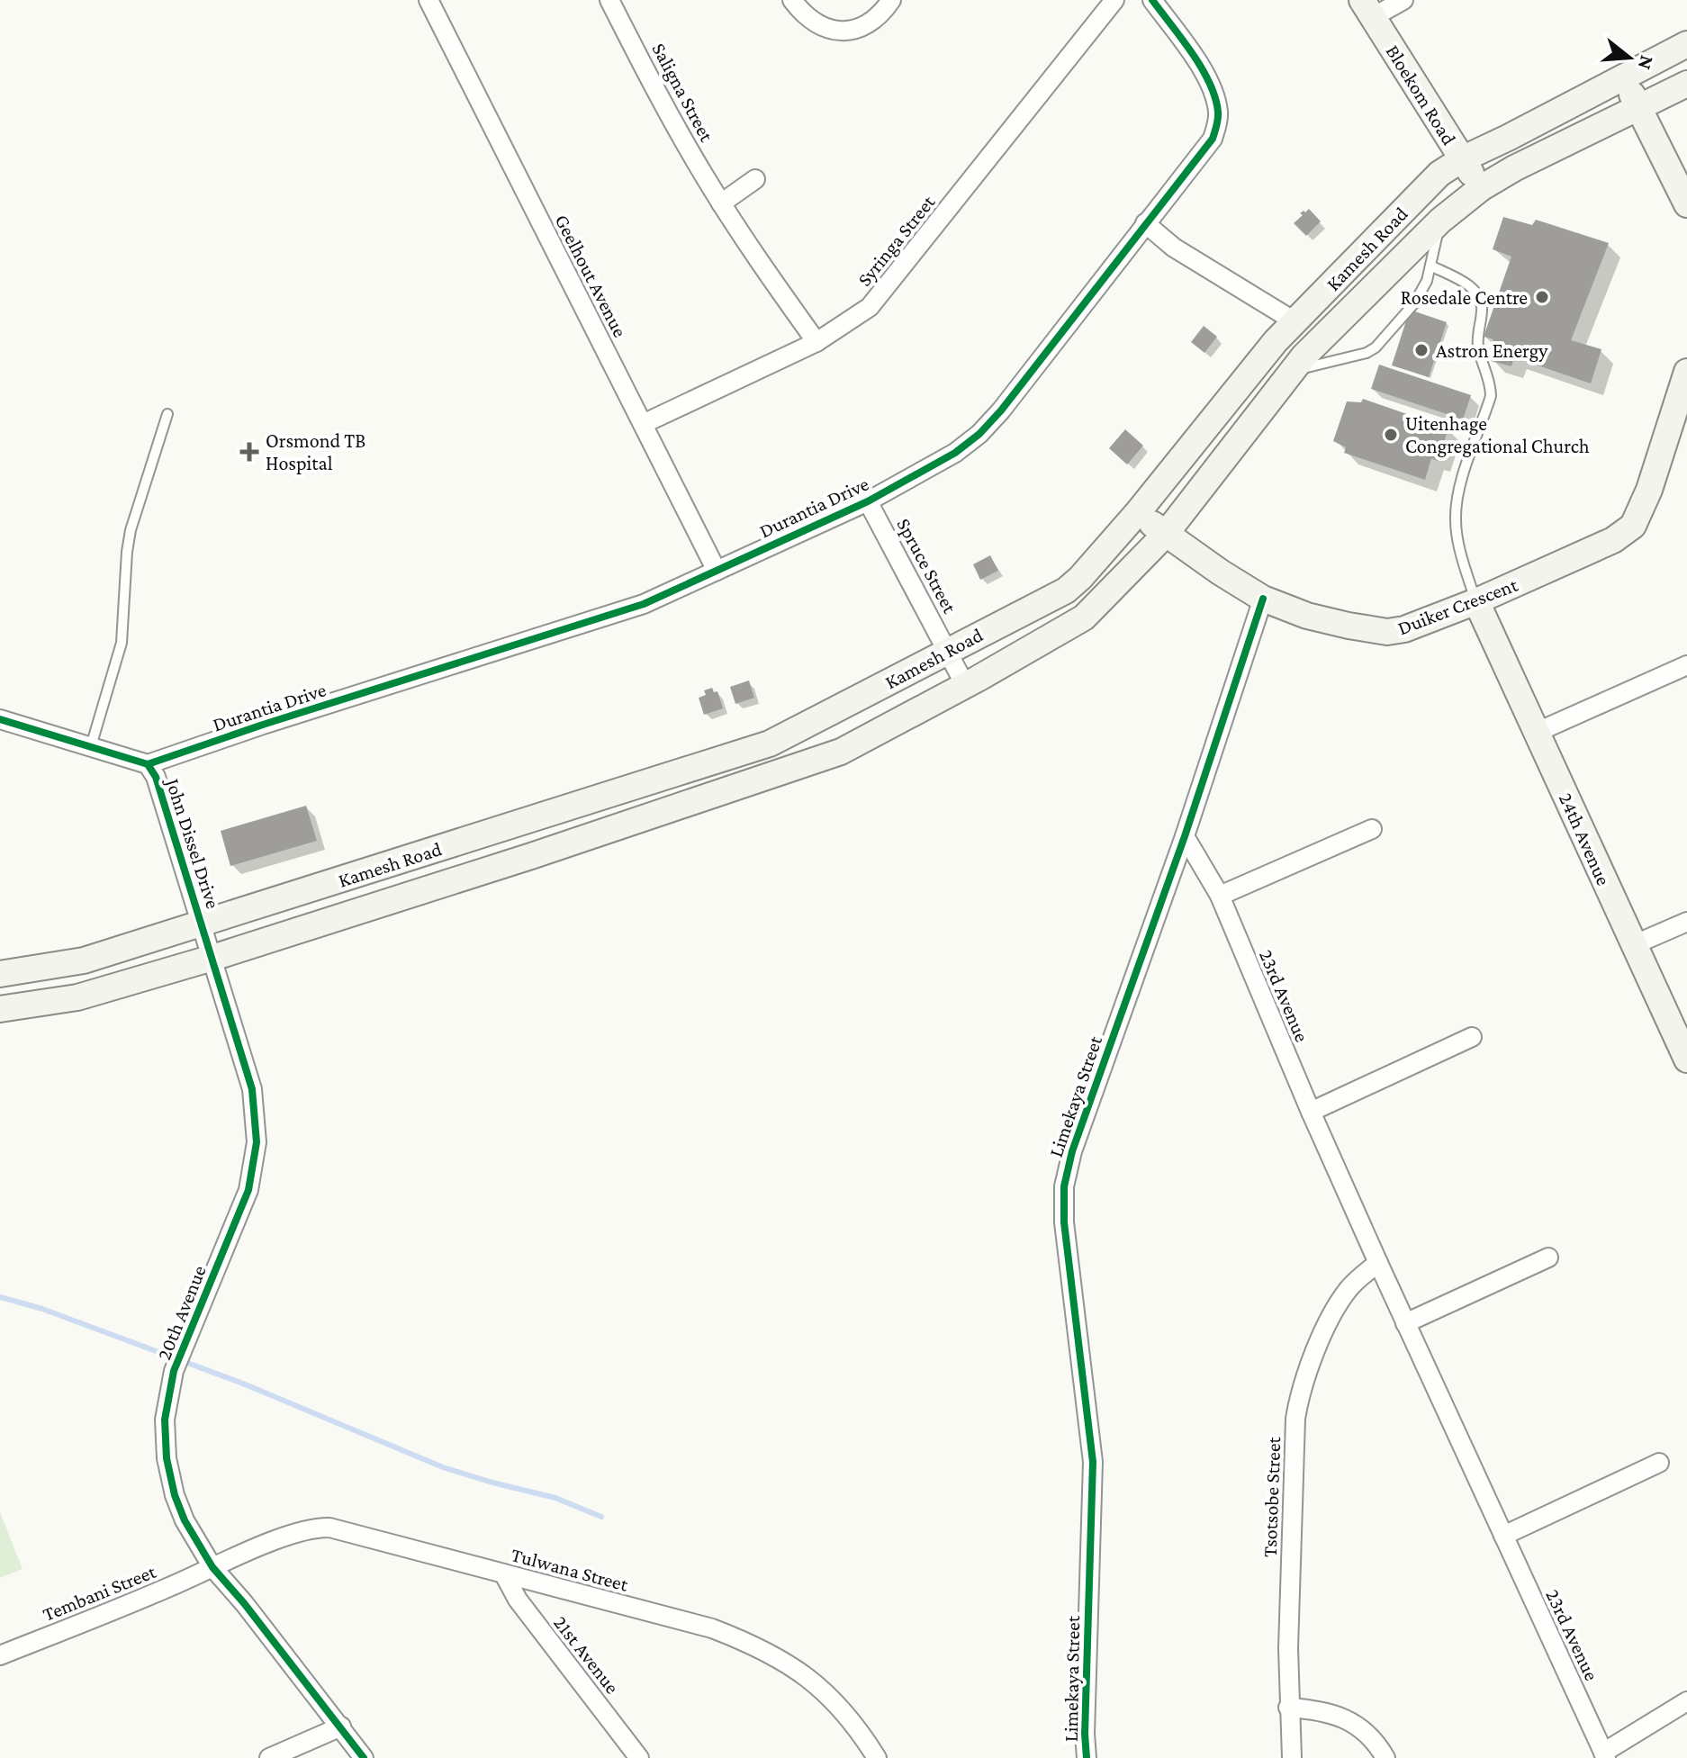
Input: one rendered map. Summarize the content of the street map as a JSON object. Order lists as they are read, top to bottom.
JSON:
{
  "streets": {
    "main road": [
      "Bloekom Road",
      "Kamesh Road",
      "Duiker Crescent",
      "24th Avenue"
    ],
    "street": [
      "Saligna Street",
      "Syringa Street",
      "Geelhout Avenue",
      "Durantia Drive",
      "Spruce Street",
      "John Dissel Drive",
      "23rd Avenue",
      "Limekaya Street",
      "20th Avenue",
      "Tsotsobe Street",
      "Tulwana Street",
      "Tembani Street",
      "21st Avenue"
    ]
  },
  "crossings": [
    ["Saligna Street", "Syringa Street"],
    ["Bloekom Road", "Kamesh Road"],
    ["Syringa Street", "Geelhout Avenue"],
    ["Kamesh Road", "Spruce Street"],
    ["Kamesh Road", "Duiker Crescent"],
    ["Kamesh Road", "John Dissel Drive"],
    ["Kamesh Road", "20th Avenue"],
    ["Geelhout Avenue", "Durantia Drive"],
    ["Durantia Drive", "Spruce Street"],
    ["Durantia Drive", "John Dissel Drive"],
    ["Duiker Crescent", "24th Avenue"],
    ["Duiker Crescent", "Limekaya Street"],
    ["John Dissel Drive", "20th Avenue"],
    ["23rd Avenue", "Limekaya Street"],
    ["23rd Avenue", "Tsotsobe Street"],
    ["20th Avenue", "Tulwana Street"],
    ["20th Avenue", "Tembani Street"],
    ["Tulwana Street", "Tembani Street"],
    ["Tulwana Street", "21st Avenue"]
  ],
  "places": {
    "other": ["Rosedale Centre", "Astron Energy", "Uitenhage Congregational Church"],
    "health": ["Orsmond TB Hospital"]
  },
  "north": "right"
}
